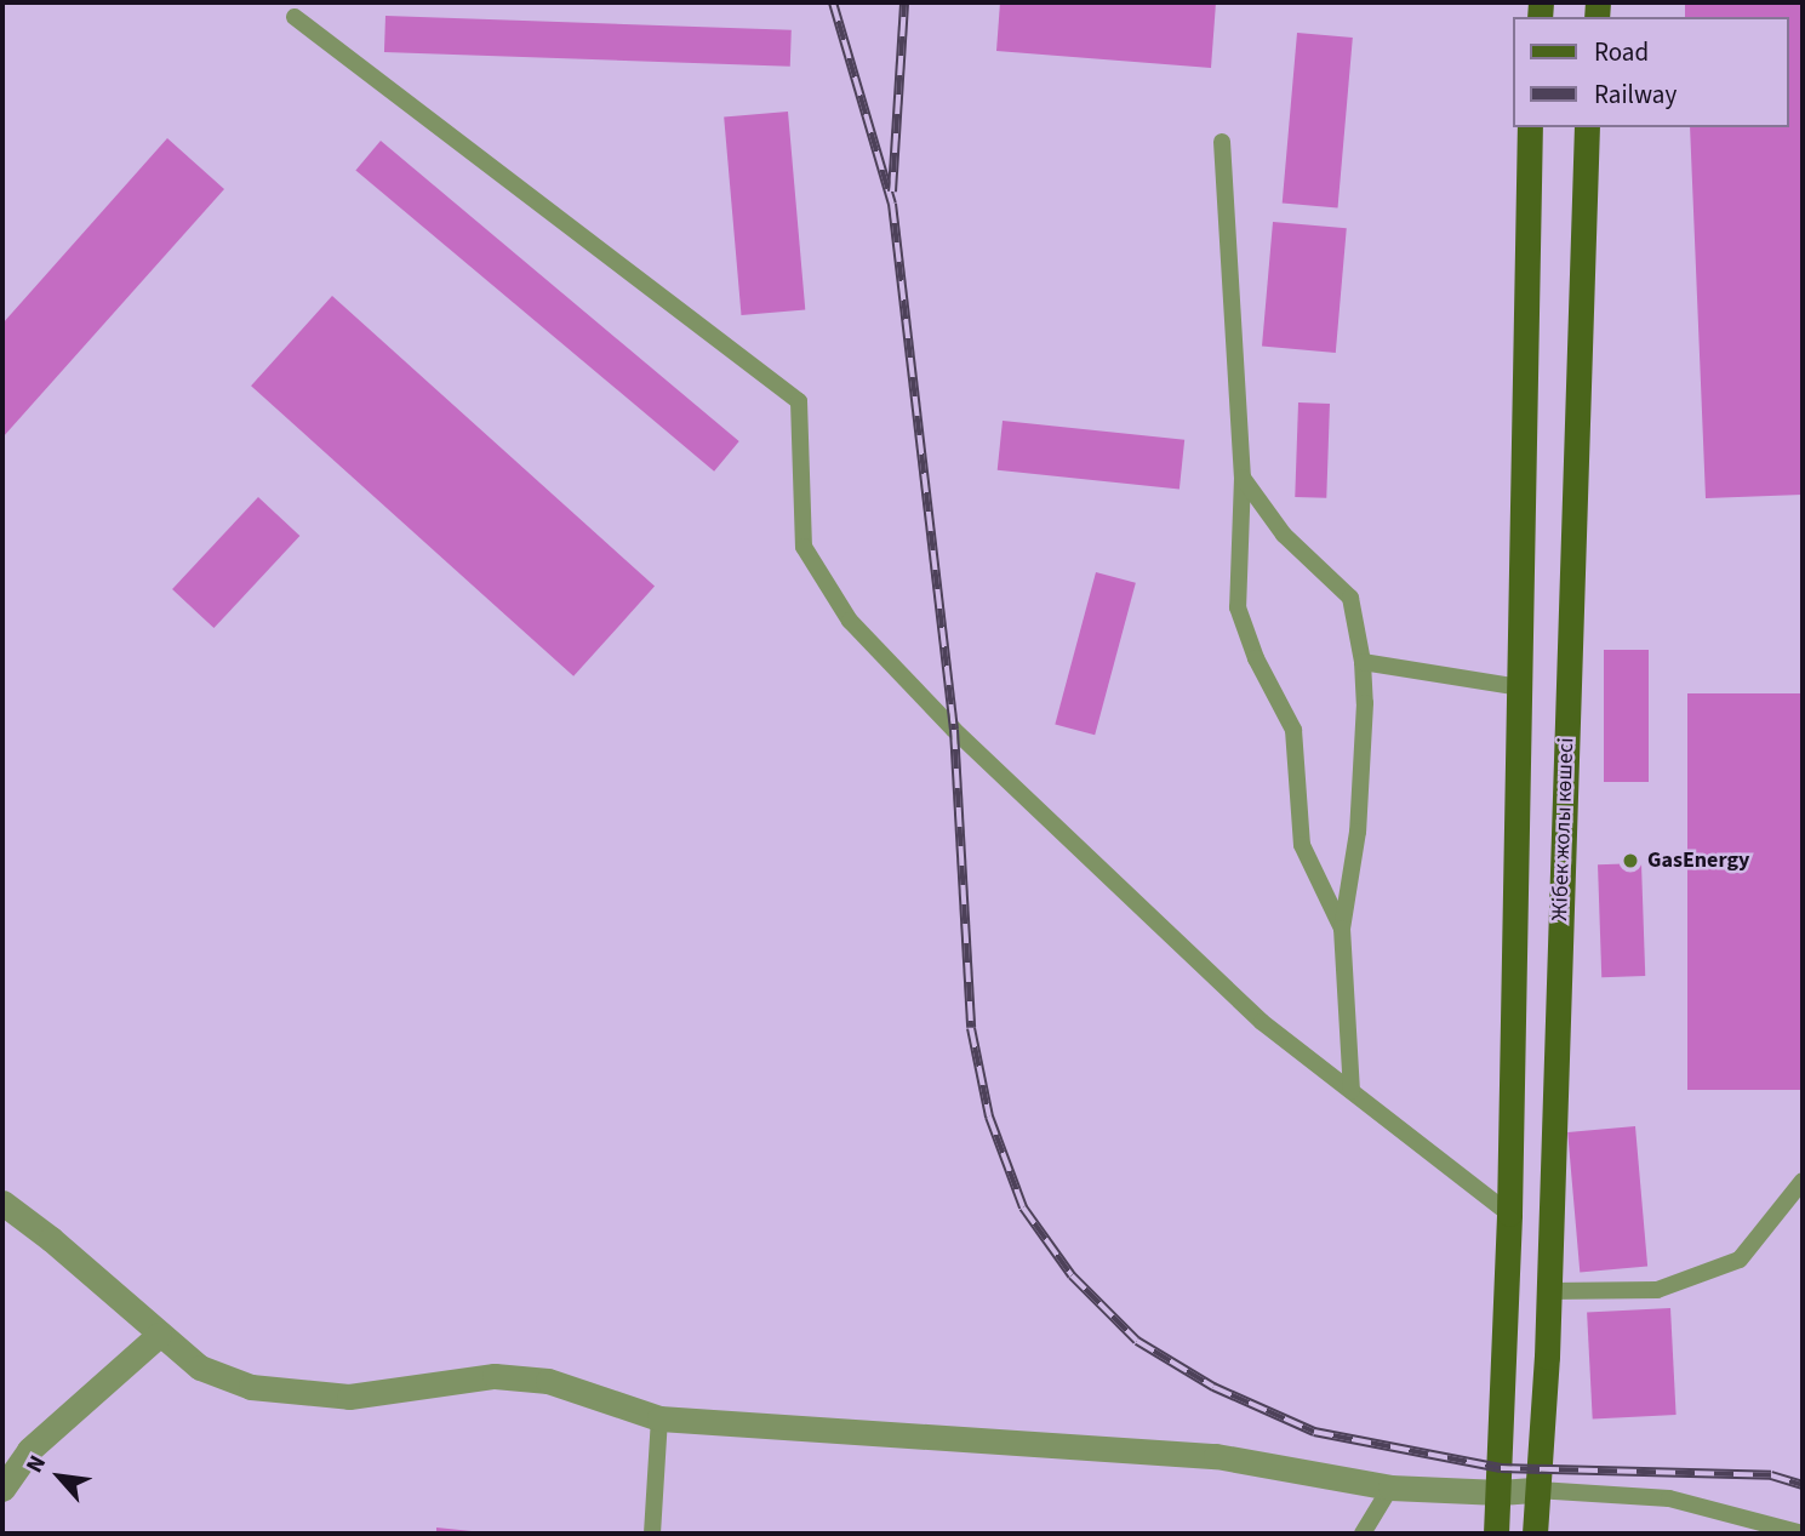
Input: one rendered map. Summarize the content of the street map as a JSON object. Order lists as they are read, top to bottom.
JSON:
{
  "streets": {
    "main road": ["Жібек жолы көшесі"]
  },
  "places": ["GasEnergy"],
  "legend": ["Road", "Railway"],
  "north": "top left"
}
